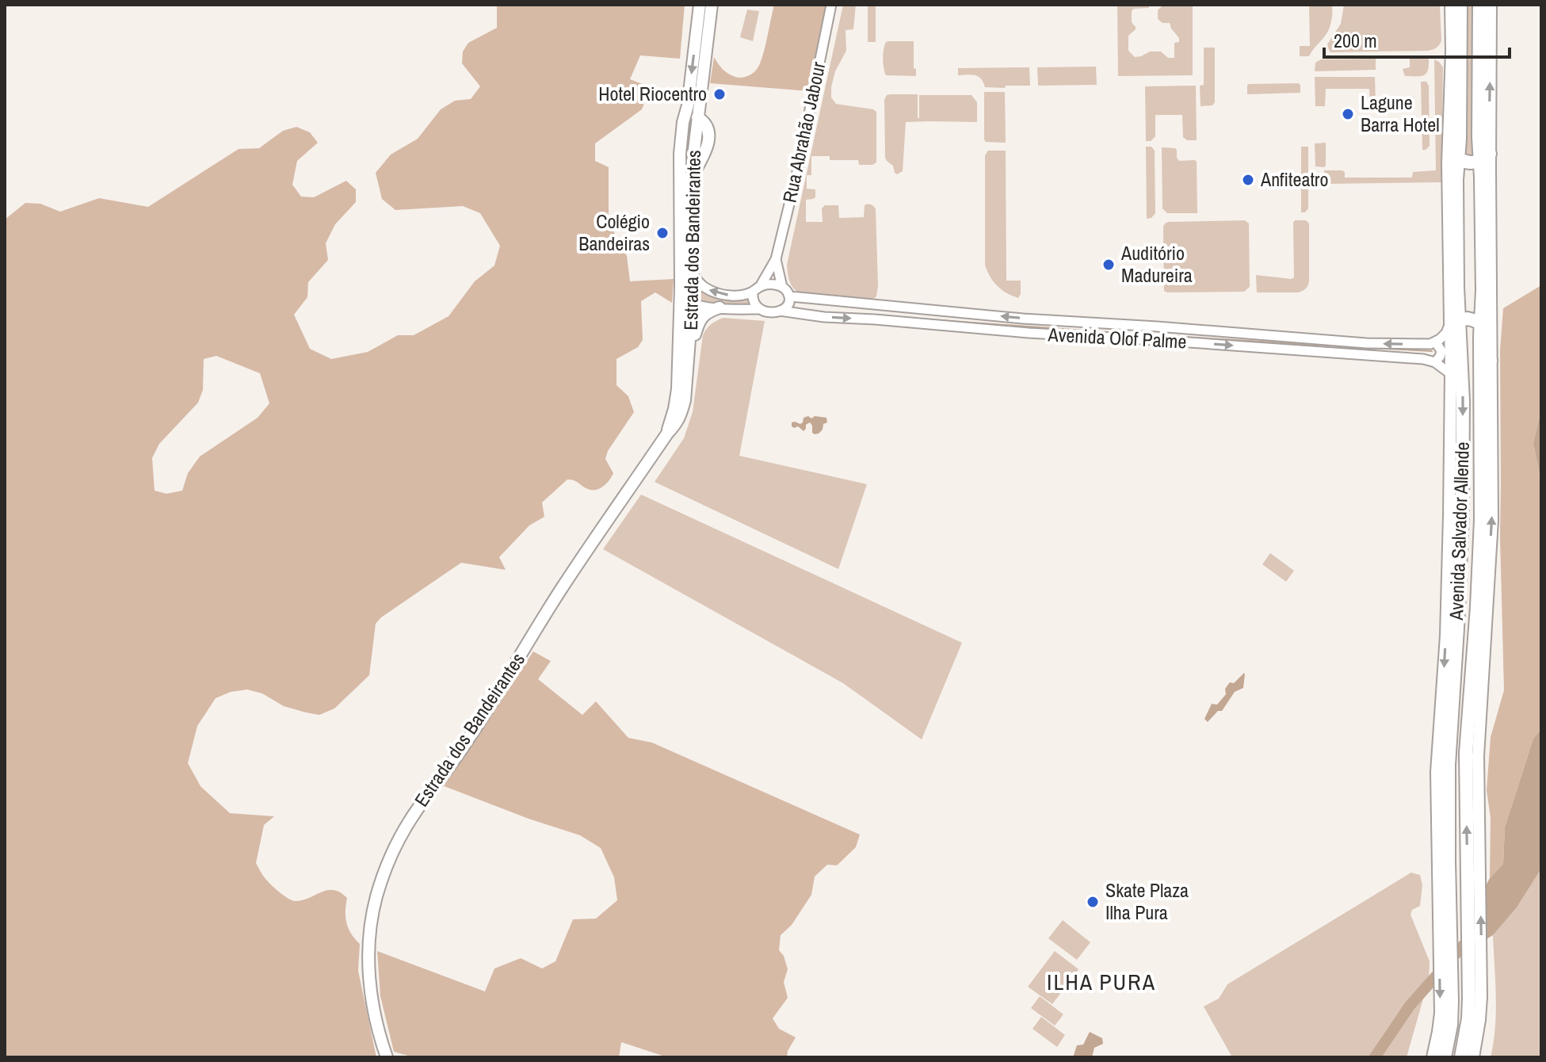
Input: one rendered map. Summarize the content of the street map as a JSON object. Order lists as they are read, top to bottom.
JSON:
{
  "streets": {
    "highway": ["Avenida Salvador Allende"],
    "main road": ["Estrada dos Bandeirantes"],
    "street": ["Rua Abrahão Jabour", "Avenida Olof Palme"]
  },
  "crossings": [
    ["Rua Abrahão Jabour", "Avenida Olof Palme"],
    ["Avenida Olof Palme", "Avenida Salvador Allende"]
  ],
  "districts": ["ILHA PURA"],
  "places": [
    "Hotel Riocentro",
    "Lagune Barra Hotel",
    "Anfiteatro",
    "Colégio Bandeiras",
    "Auditório Madureira",
    "Skate Plaza Ilha Pura"
  ],
  "scale_bar": "200 m"
}
